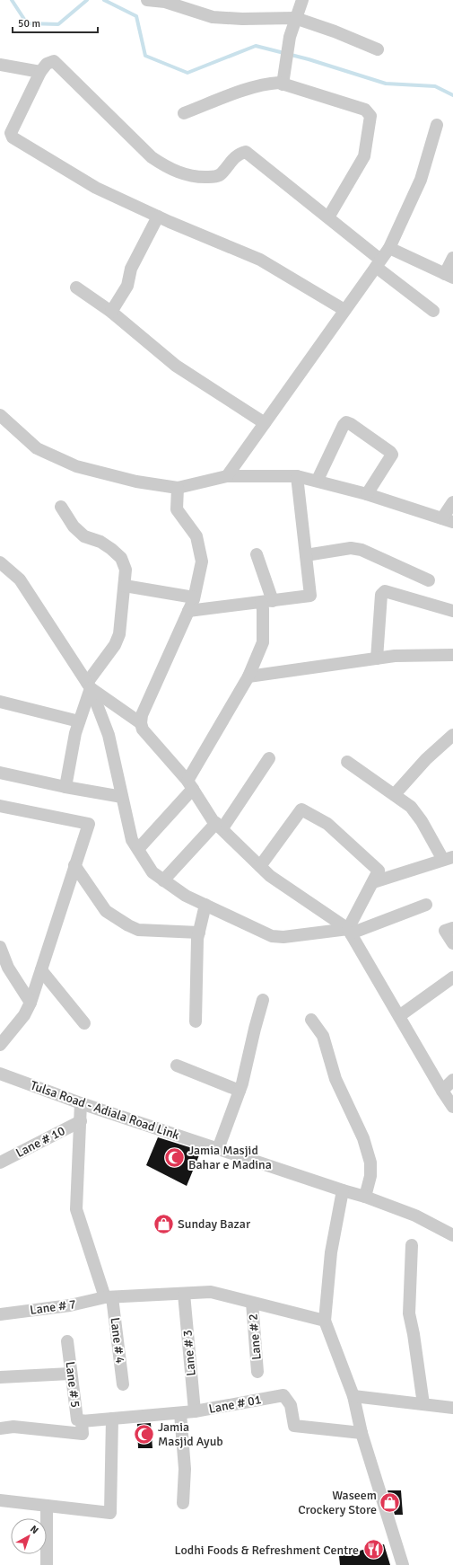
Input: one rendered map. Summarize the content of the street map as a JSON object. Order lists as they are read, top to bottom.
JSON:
{
  "streets": {
    "street": [
      "Tulsa Road - Adiala Road Link",
      "Lane # 10",
      "Lane # 7",
      "Lane # 2",
      "Lane # 4",
      "Lane # 3",
      "Lane # 5",
      "Lane # 01"
    ]
  },
  "crossings": [
    ["Tulsa Road - Adiala Road Link", "Lane # 4"],
    ["Lane # 10", "Lane # 4"],
    ["Lane # 7", "Lane # 2"],
    ["Lane # 7", "Lane # 4"],
    ["Lane # 7", "Lane # 3"],
    ["Lane # 3", "Lane # 01"],
    ["Lane # 5", "Lane # 01"]
  ],
  "places": {
    "mosque": ["Jamia Masjid Bahar e Madina", "Jamia Masjid Ayub"],
    "shop": ["Sunday Bazar", "Waseem Crockery Store"],
    "restaurant": ["Lodhi Foods & Refreshment Centre"]
  },
  "scale_bar": "50 m",
  "north": "top right"
}
